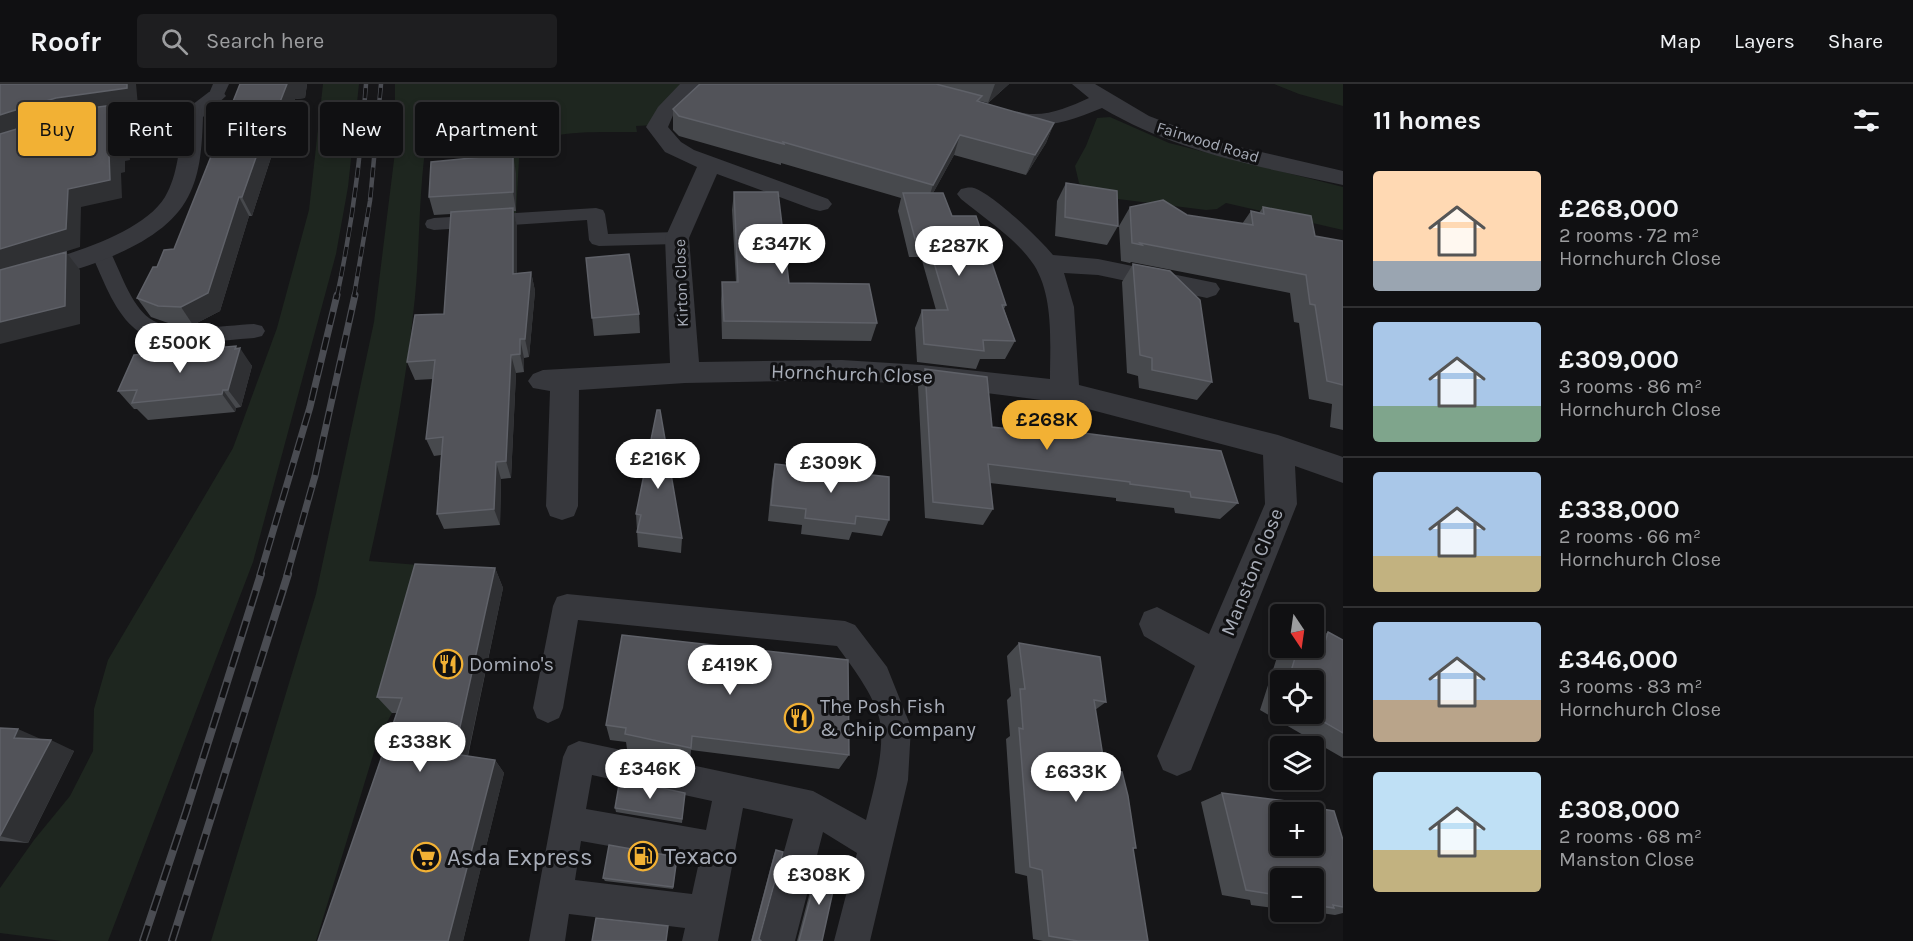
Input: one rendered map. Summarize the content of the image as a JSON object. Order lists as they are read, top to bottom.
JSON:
{
  "streets": {
    "street": [
      "Fairwood Road",
      "Kirton Close",
      "Hornchurch Close",
      "Manston Close"
    ]
  },
  "crossings": [
    ["Kirton Close", "Hornchurch Close"],
    ["Hornchurch Close", "Manston Close"]
  ],
  "places": {
    "restaurant": ["Domino's", "The Posh Fish & Chip Company"],
    "fuel station": ["Texaco"],
    "supermarket": ["Asda Express"]
  },
  "north": "bottom",
  "page": {
    "header": "Roofr",
    "search": "Search here",
    "nav": ["Map", "Layers", "Share"],
    "heading": "11 homes",
    "chip": [
      "Buy",
      "Rent",
      "Filters",
      "New",
      "Apartment"
    ],
    "list": [
      {
        "name": "£268,000",
        "note": "2 rooms · 72 m² · Hornchurch Close"
      },
      {
        "name": "£309,000",
        "note": "3 rooms · 86 m² · Hornchurch Close"
      },
      {
        "name": "£338,000",
        "note": "2 rooms · 66 m² · Hornchurch Close"
      },
      {
        "name": "£346,000",
        "note": "3 rooms · 83 m² · Hornchurch Close"
      },
      {
        "name": "£308,000",
        "note": "2 rooms · 68 m² · Manston Close"
      }
    ],
    "price": [
      "£347K",
      "£287K",
      "£500K",
      "£268K",
      "£216K",
      "£309K",
      "£419K",
      "£338K",
      "£346K",
      "£633K",
      "£308K"
    ],
    "map_buttons": ["+", "−"]
  }
}
